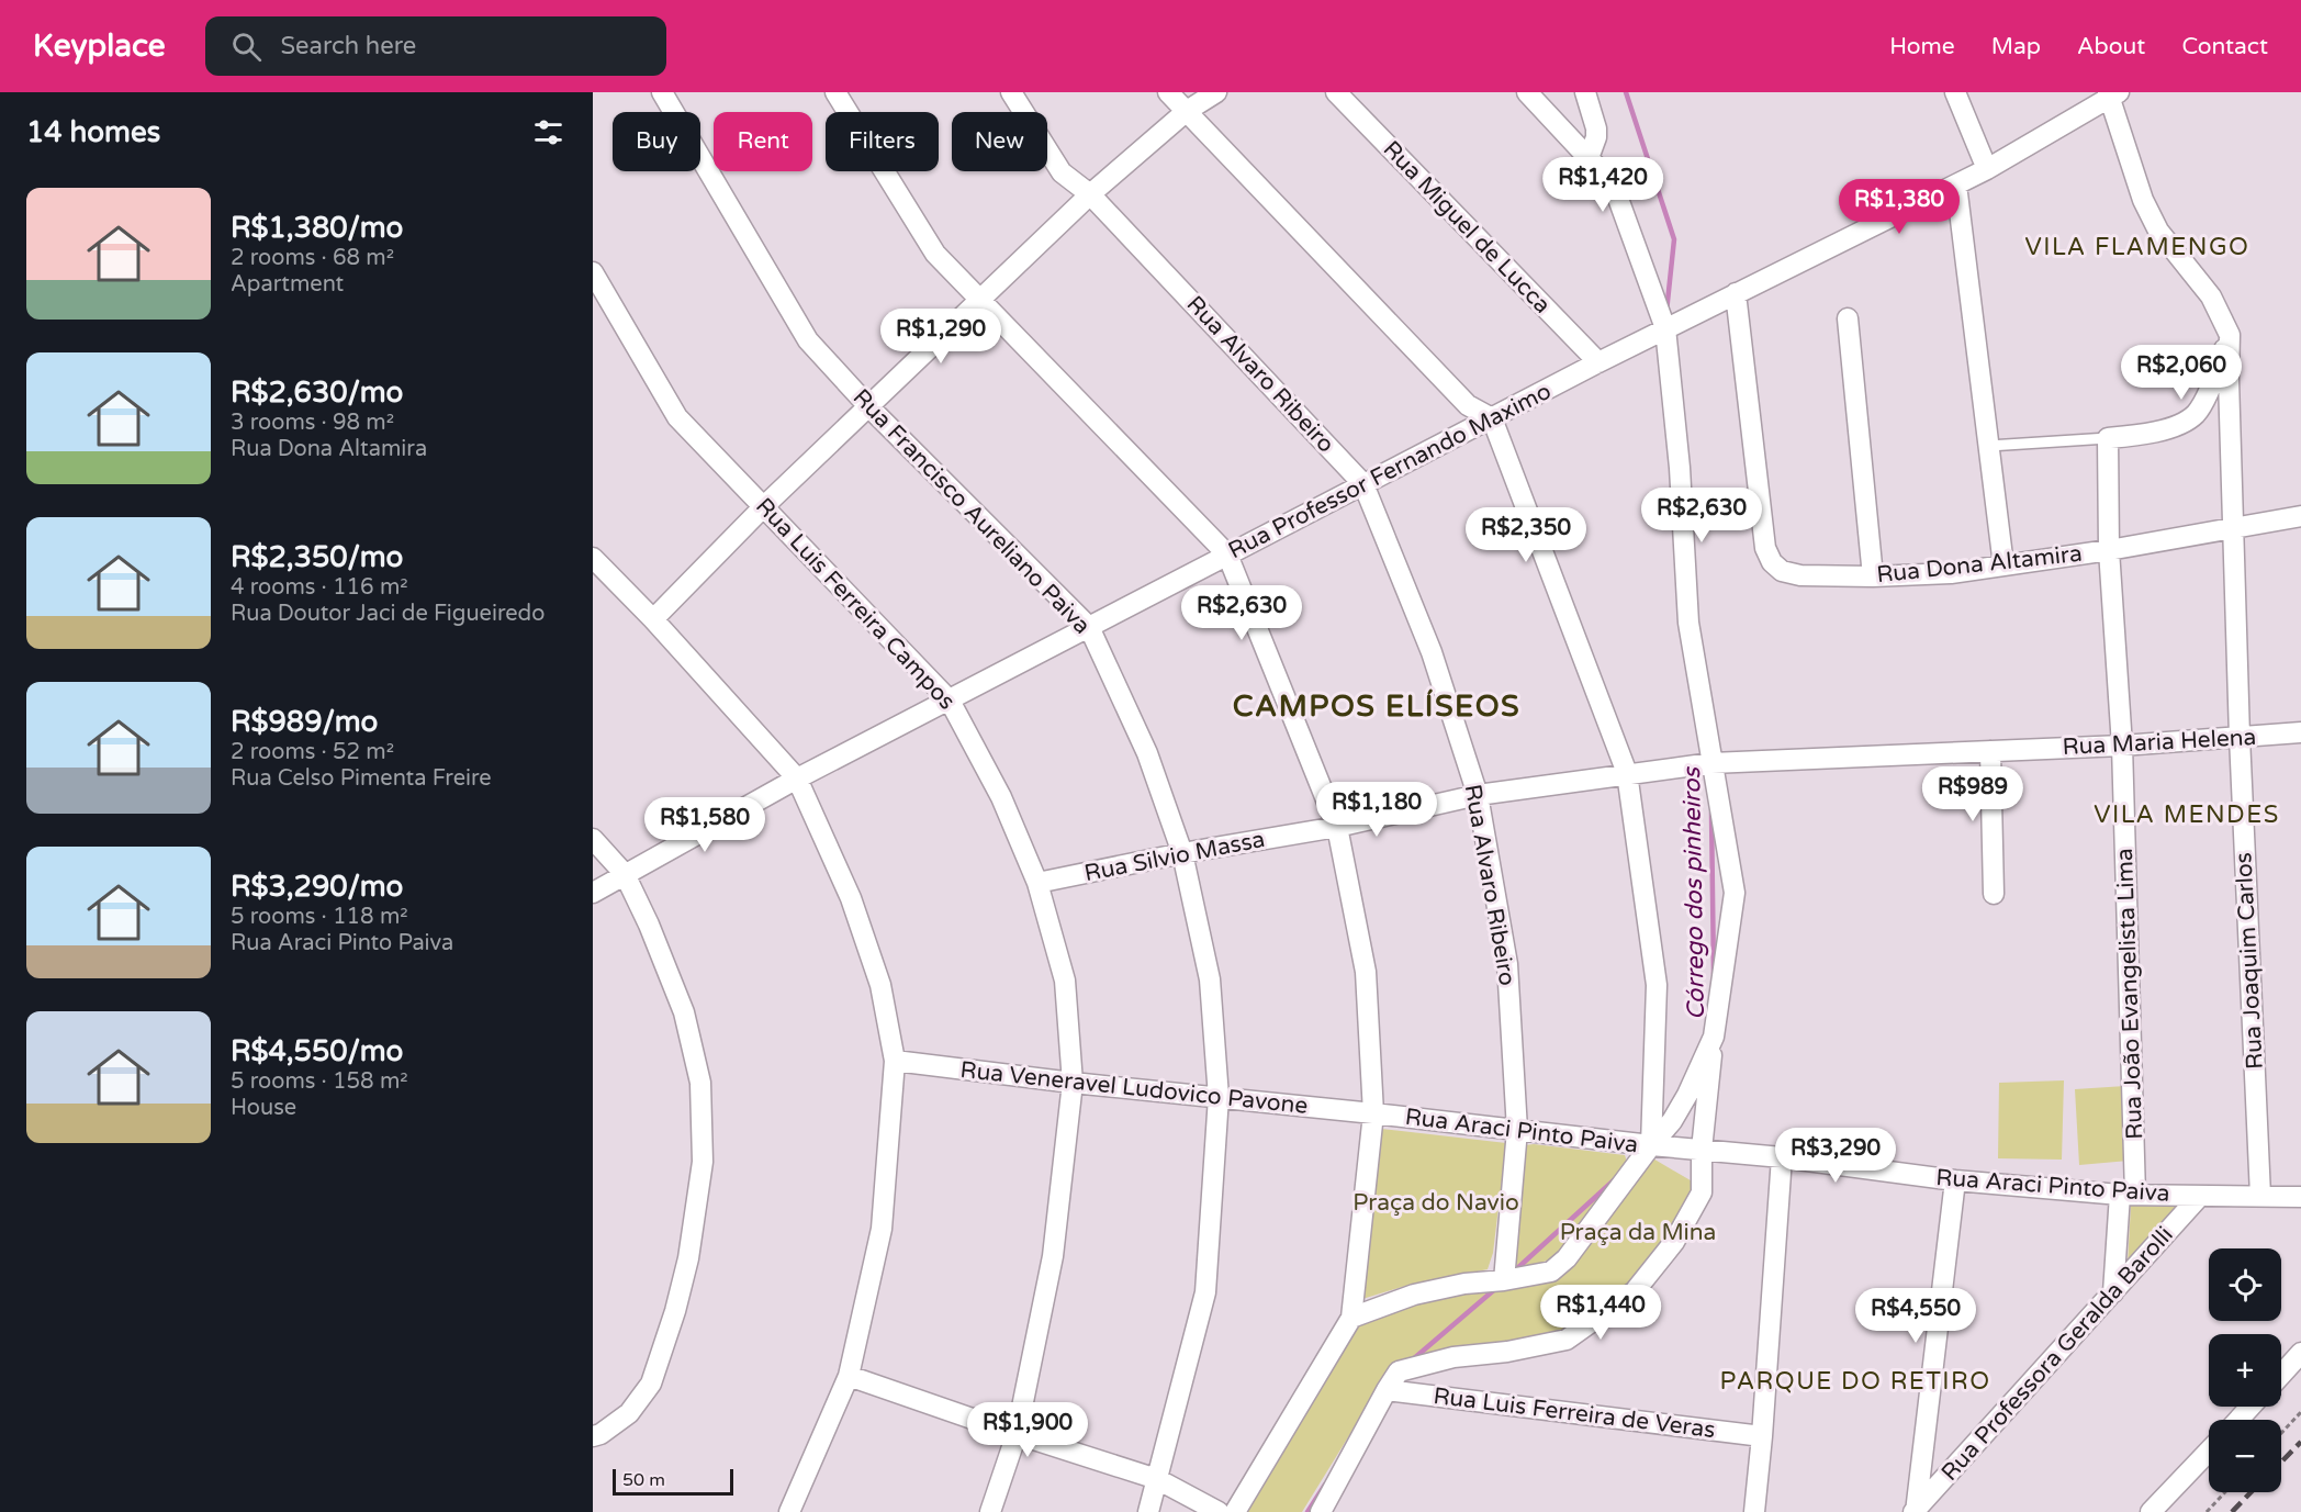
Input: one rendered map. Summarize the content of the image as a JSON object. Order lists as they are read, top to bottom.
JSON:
{
  "streets": {
    "street": [
      "Rua Miguel de Lucca",
      "Rua Alvaro Ribeiro",
      "Rua Professor Fernando Maximo",
      "Rua Francisco Aureliano Paiva",
      "Rua Dona Altamira",
      "Rua Luis Ferreira Campos",
      "Rua Maria Helena",
      "Rua Silvio Massa",
      "Rua Joaquim Carlos",
      "Rua João Evangelista Lima",
      "Rua Veneravel Ludovico Pavone",
      "Rua Araci Pinto Paiva",
      "Rua Professora Geralda Barolli",
      "Rua Luis Ferreira de Veras"
    ]
  },
  "crossings": [
    ["Rua Miguel de Lucca", "Rua Professor Fernando Maximo"],
    ["Rua Alvaro Ribeiro", "Rua Professor Fernando Maximo"],
    ["Rua Alvaro Ribeiro", "Rua Silvio Massa"],
    ["Rua Alvaro Ribeiro", "Rua Araci Pinto Paiva"],
    ["Rua Professor Fernando Maximo", "Rua Francisco Aureliano Paiva"],
    ["Rua Professor Fernando Maximo", "Rua Dona Altamira"],
    ["Rua Professor Fernando Maximo", "Rua Luis Ferreira Campos"],
    ["Rua Francisco Aureliano Paiva", "Rua Silvio Massa"],
    ["Rua Francisco Aureliano Paiva", "Rua Veneravel Ludovico Pavone"],
    ["Rua Dona Altamira", "Rua Joaquim Carlos"],
    ["Rua Dona Altamira", "Rua João Evangelista Lima"],
    ["Rua Luis Ferreira Campos", "Rua Silvio Massa"],
    ["Rua Luis Ferreira Campos", "Rua Veneravel Ludovico Pavone"],
    ["Rua Maria Helena", "Rua Silvio Massa"],
    ["Rua Maria Helena", "Rua Joaquim Carlos"],
    ["Rua Maria Helena", "Rua João Evangelista Lima"],
    ["Rua Joaquim Carlos", "Rua Araci Pinto Paiva"],
    ["Rua João Evangelista Lima", "Rua Araci Pinto Paiva"],
    ["Rua João Evangelista Lima", "Rua Professora Geralda Barolli"],
    ["Rua Veneravel Ludovico Pavone", "Rua Araci Pinto Paiva"],
    ["Rua Araci Pinto Paiva", "Rua Professora Geralda Barolli"]
  ],
  "districts": [
    "VILA FLAMENGO",
    "CAMPOS ELÍSEOS",
    "VILA MENDES",
    "PARQUE DO RETIRO"
  ],
  "water": ["Córrego dos pinheiros"],
  "parks": ["Praça do Navio", "Praça da Mina"],
  "scale_bar": "50 m",
  "page": {
    "header": "Keyplace",
    "search": "Search here",
    "nav": [
      "Home",
      "Map",
      "About",
      "Contact"
    ],
    "heading": "14 homes",
    "chip": [
      "Buy",
      "Rent",
      "Filters",
      "New"
    ],
    "price": [
      "R$1,420",
      "R$1,380",
      "R$1,290",
      "R$2,060",
      "R$2,630",
      "R$2,350",
      "R$2,630",
      "R$989",
      "R$1,180",
      "R$1,580",
      "R$3,290",
      "R$1,440",
      "R$4,550",
      "R$1,900"
    ],
    "list": [
      {
        "name": "R$1,380/mo",
        "note": "2 rooms · 68 m² · Apartment"
      },
      {
        "name": "R$2,630/mo",
        "note": "3 rooms · 98 m² · Rua Dona Altamira"
      },
      {
        "name": "R$2,350/mo",
        "note": "4 rooms · 116 m² · Rua Doutor Jaci de Figueiredo"
      },
      {
        "name": "R$989/mo",
        "note": "2 rooms · 52 m² · Rua Celso Pimenta Freire"
      },
      {
        "name": "R$3,290/mo",
        "note": "5 rooms · 118 m² · Rua Araci Pinto Paiva"
      },
      {
        "name": "R$4,550/mo",
        "note": "5 rooms · 158 m² · House"
      }
    ],
    "map_buttons": ["+", "−"],
    "scale": "50 m"
  }
}
